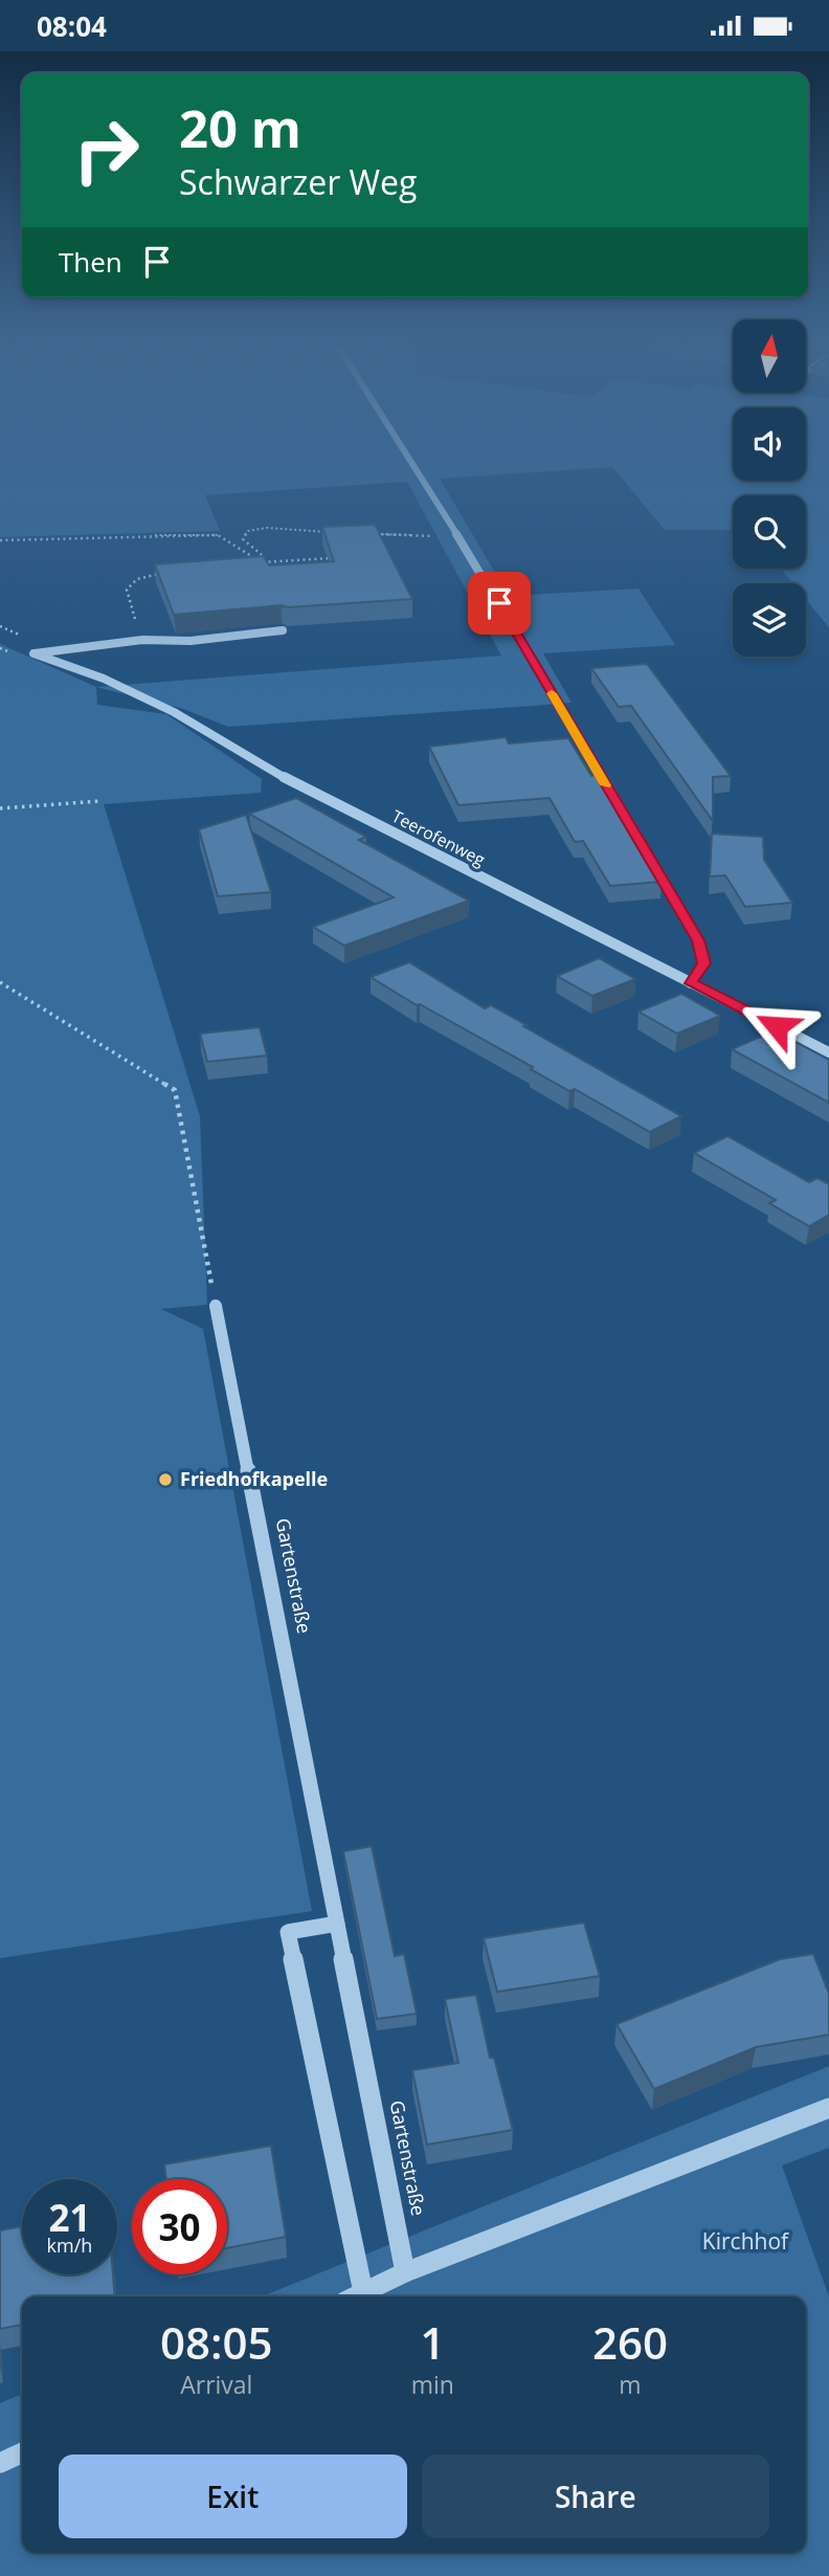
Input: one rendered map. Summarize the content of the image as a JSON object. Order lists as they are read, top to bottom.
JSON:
{
  "streets": {
    "street": ["Teerofenweg", "Gartenstraße"]
  },
  "parks": ["Kirchhof"],
  "places": ["Friedhofkapelle"],
  "north": "top",
  "page": {
    "status": "08:04",
    "turn": ["20 m", "Schwarzer Weg"],
    "then": "Then",
    "speed": "21 km/h",
    "limit": "30",
    "eta": [
      "08:05",
      "Arrival",
      "1",
      "min",
      "260",
      "m"
    ],
    "buttons": ["Exit", "Share"]
  }
}
